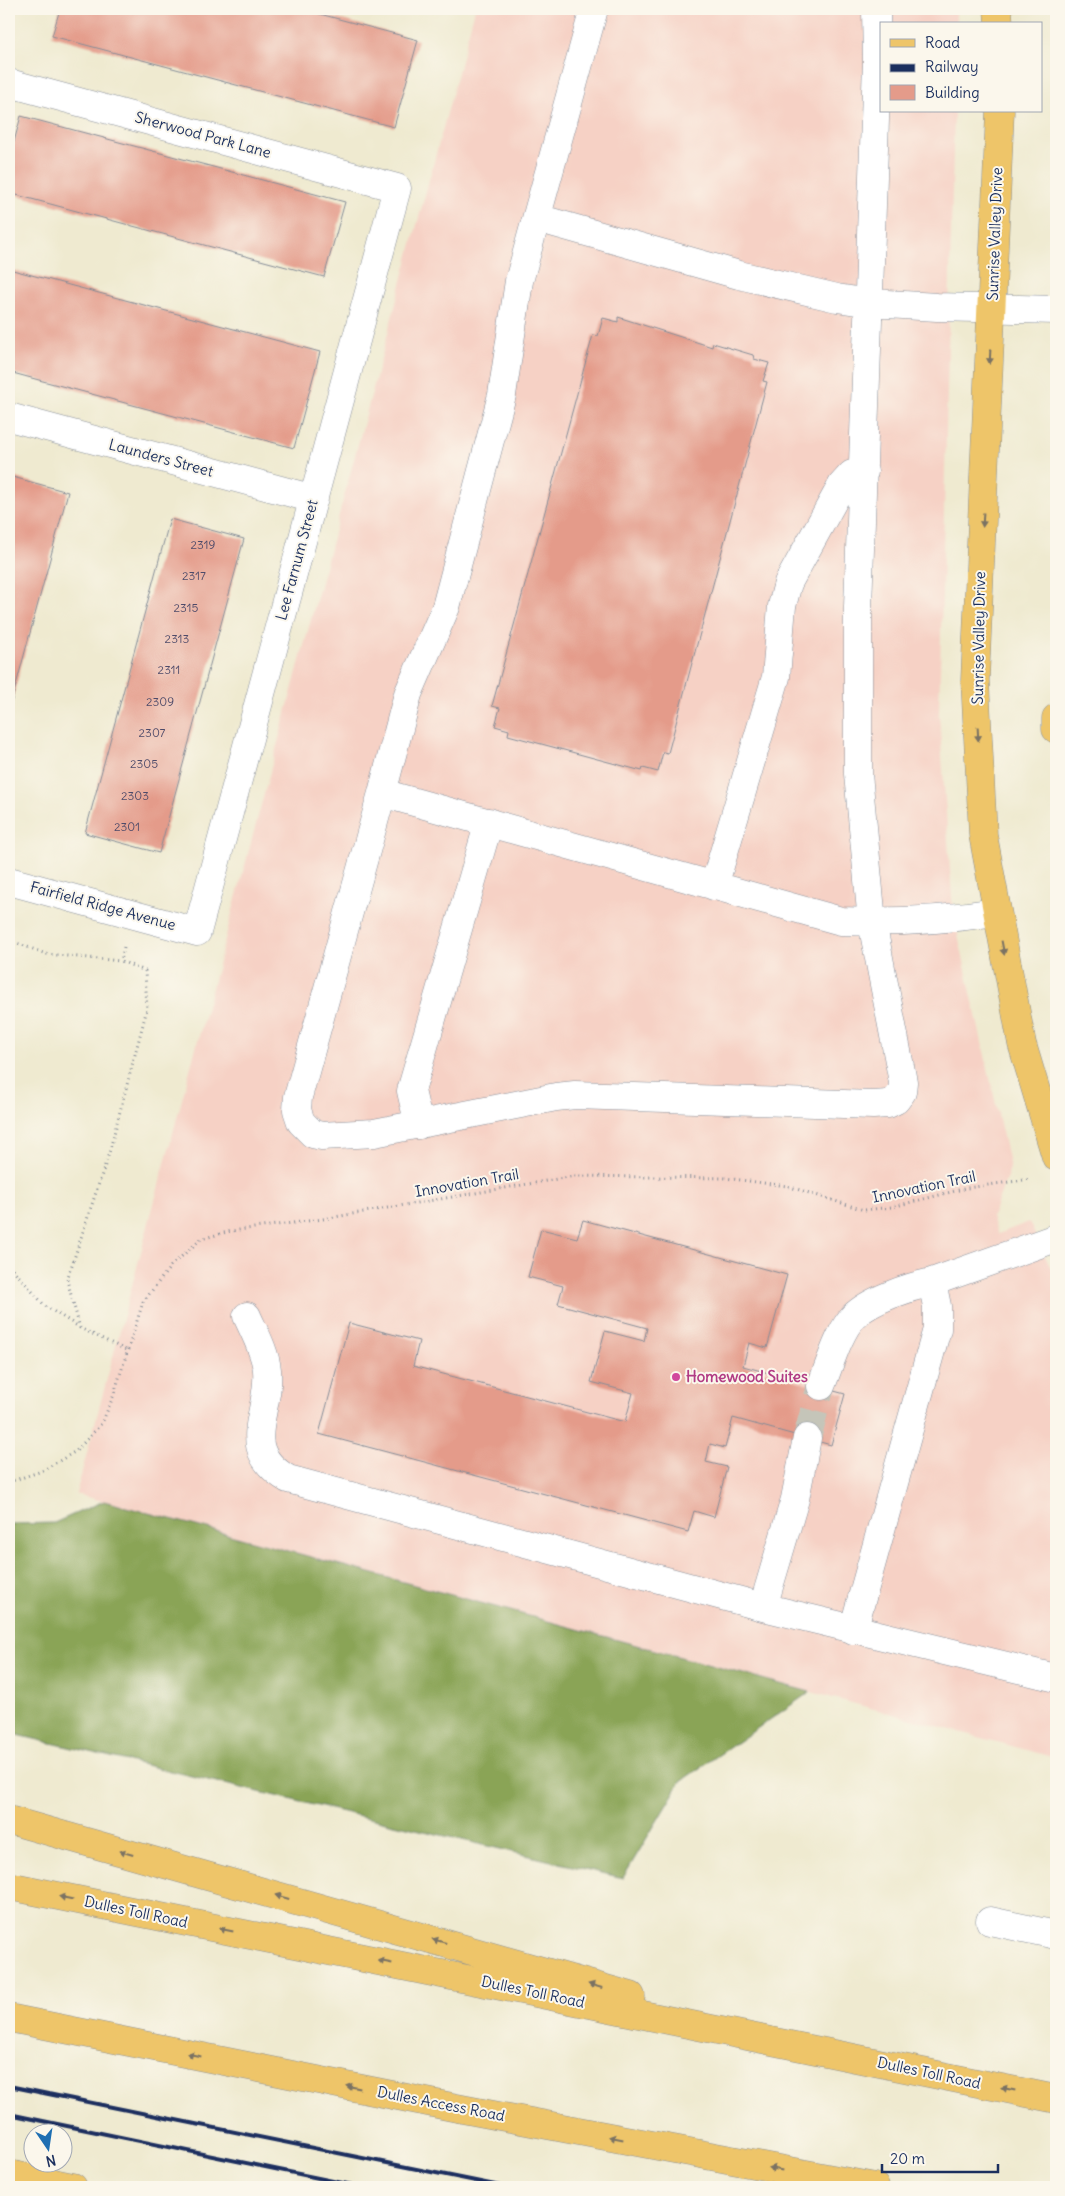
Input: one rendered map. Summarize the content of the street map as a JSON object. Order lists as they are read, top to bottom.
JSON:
{
  "streets": {
    "main road": ["Sunrise Valley Drive", "Dulles Toll Road", "Dulles Access Road"],
    "street": [
      "Sherwood Park Lane",
      "Launders Street",
      "Lee Farnum Street",
      "Fairfield Ridge Avenue"
    ],
    "path": ["Innovation Trail"]
  },
  "crossings": [
    ["Sherwood Park Lane", "Lee Farnum Street"],
    ["Sunrise Valley Drive", "Innovation Trail"],
    ["Launders Street", "Lee Farnum Street"],
    ["Lee Farnum Street", "Fairfield Ridge Avenue"]
  ],
  "one_way": ["Sunrise Valley Drive"],
  "places": ["Homewood Suites"],
  "house_numbers": [
    "2319",
    "2317",
    "2315",
    "2313",
    "2311",
    "2309",
    "2307",
    "2305",
    "2303",
    "2301"
  ],
  "legend": ["Road", "Railway", "Building"],
  "scale_bar": "20 m",
  "north": "bottom"
}
